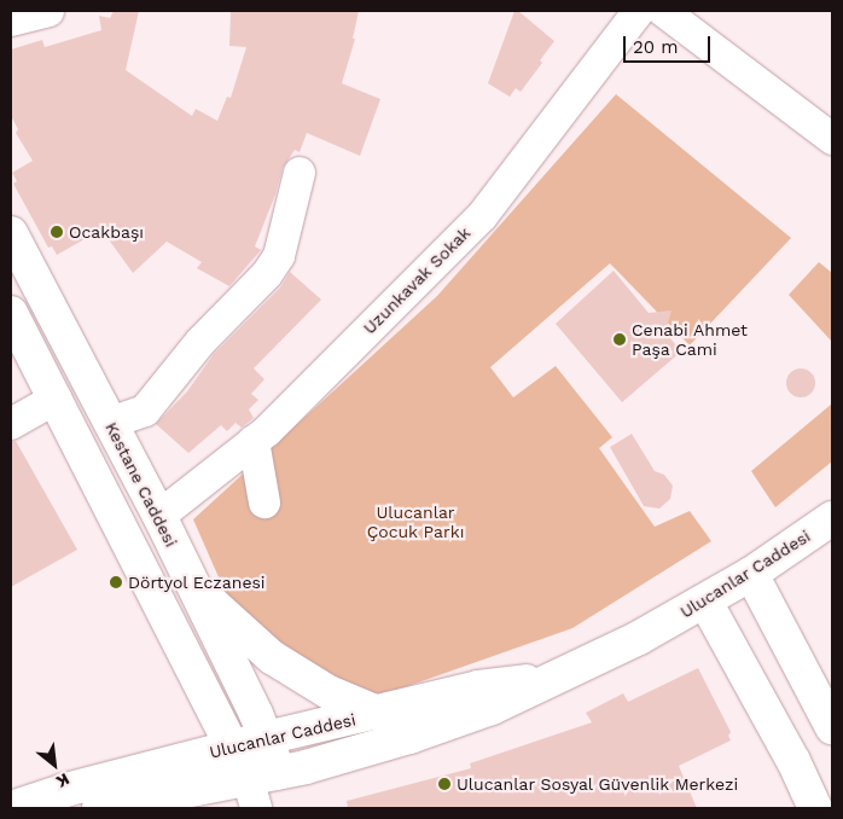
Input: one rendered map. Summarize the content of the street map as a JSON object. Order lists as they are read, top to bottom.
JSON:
{
  "streets": {
    "main road": ["Kestane Caddesi", "Ulucanlar Caddesi"],
    "street": ["Uzunkavak Sokak"]
  },
  "crossings": [
    ["Uzunkavak Sokak", "Kestane Caddesi"],
    ["Kestane Caddesi", "Ulucanlar Caddesi"]
  ],
  "parks": ["Ulucanlar Çocuk Parkı"],
  "places": [
    "Ocakbaşı",
    "Cenabi Ahmet Paşa Cami",
    "Dörtyol Eczanesi",
    "Ulucanlar Sosyal Güvenlik Merkezi"
  ],
  "scale_bar": "20 m",
  "north": "bottom right"
}
